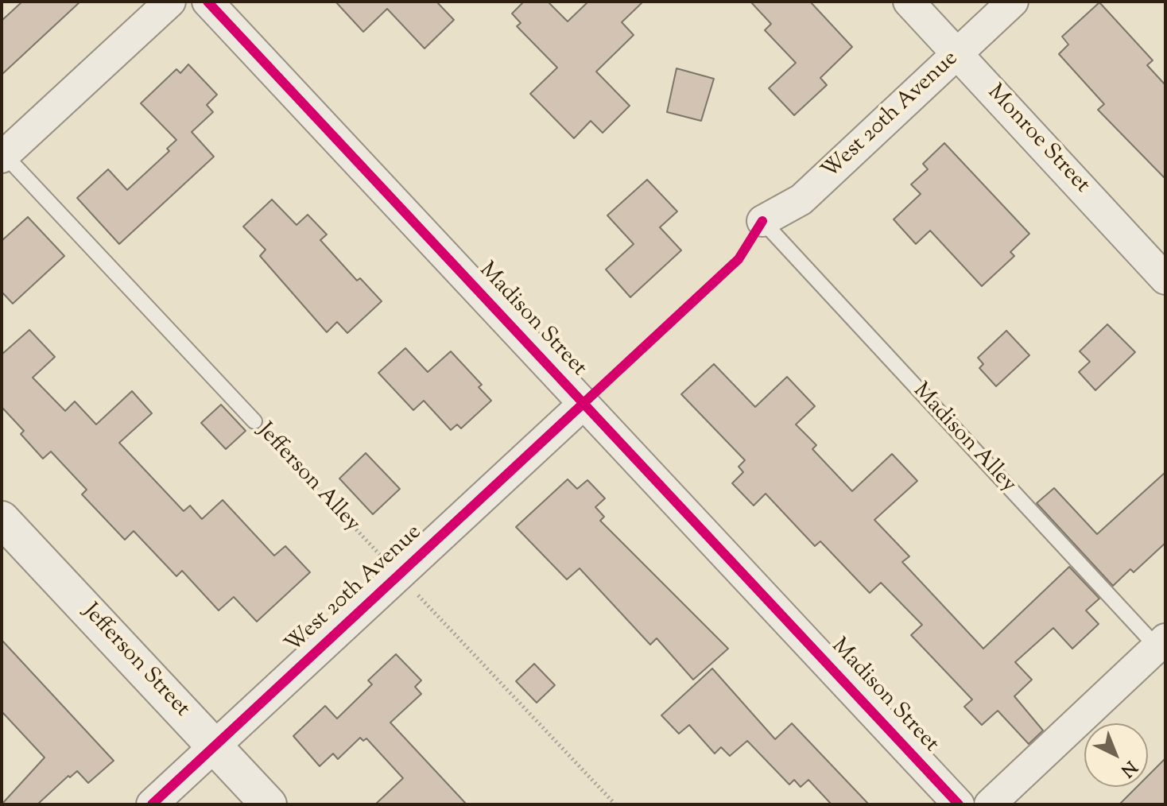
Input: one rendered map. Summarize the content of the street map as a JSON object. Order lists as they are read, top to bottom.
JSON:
{
  "streets": {
    "street": [
      "West 20th Avenue",
      "Monroe Street",
      "Madison Street",
      "Jefferson Street"
    ],
    "lane": ["Madison Alley", "Jefferson Alley"]
  },
  "crossings": [
    ["West 20th Avenue", "Monroe Street"],
    ["West 20th Avenue", "Madison Street"],
    ["West 20th Avenue", "Madison Alley"],
    ["West 20th Avenue", "Jefferson Alley"],
    ["West 20th Avenue", "Jefferson Street"]
  ],
  "north": "bottom right"
}
